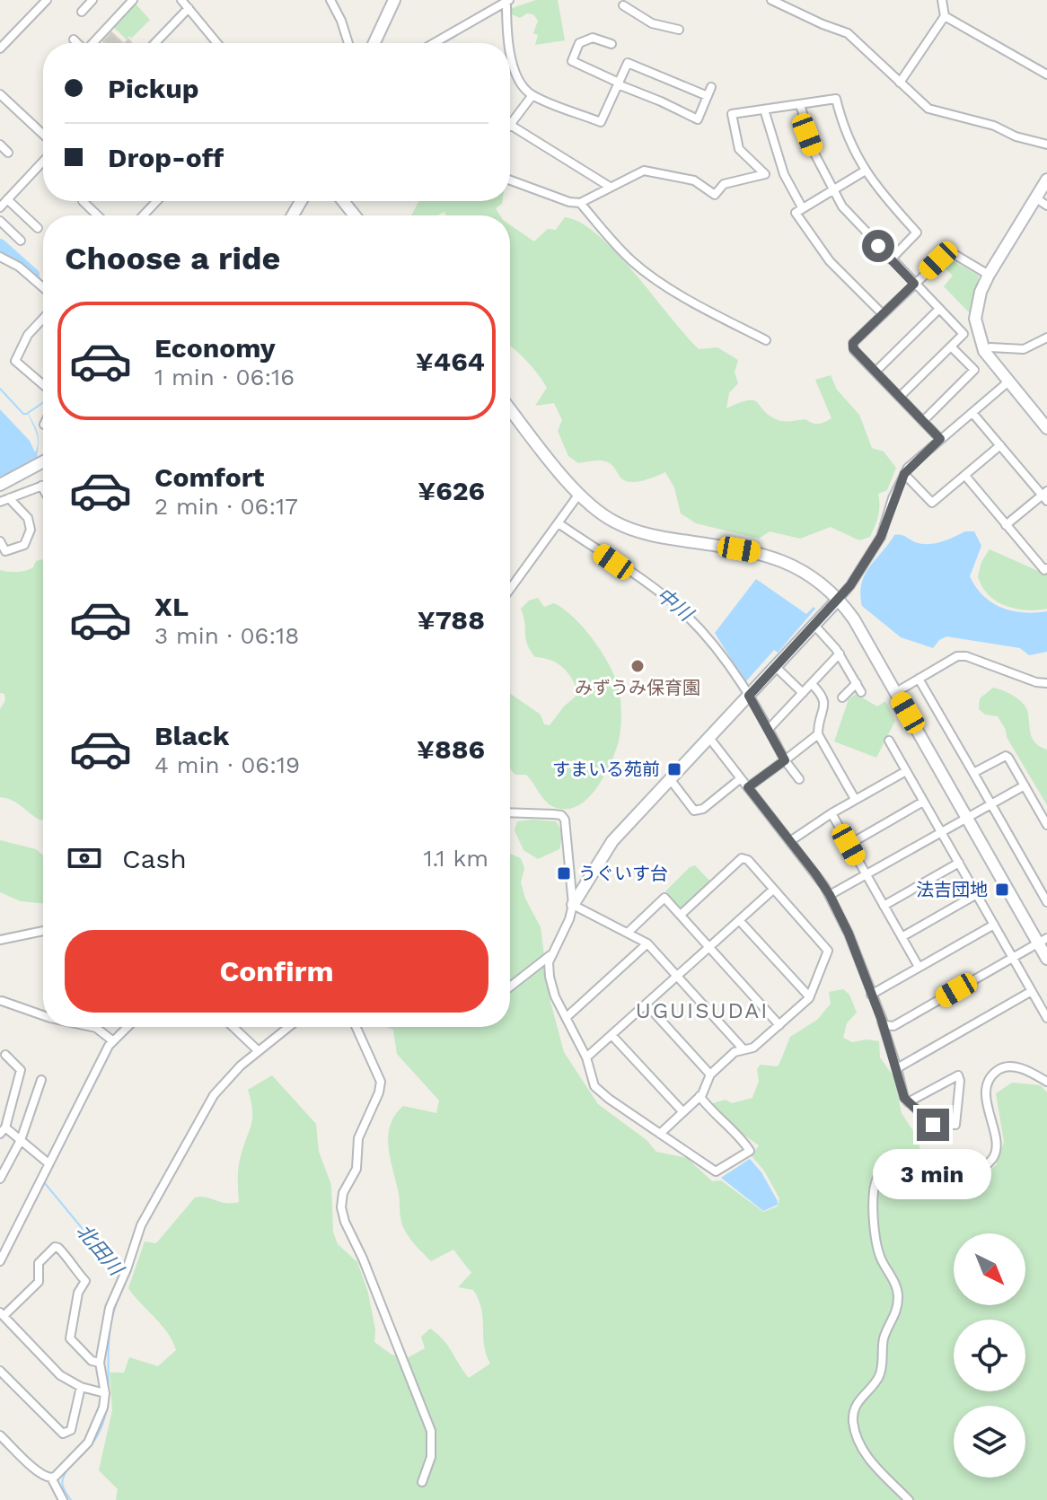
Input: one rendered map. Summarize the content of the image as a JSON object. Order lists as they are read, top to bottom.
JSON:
{
  "districts": ["UGUISUDAI"],
  "water": ["中川", "北田川"],
  "places": {
    "other": ["みずうみ保育園"],
    "transit": ["すまいる苑前", "うぐいす台", "法吉団地"]
  },
  "north": "bottom right",
  "page": {
    "banner": ["Pickup", "Drop-off"],
    "heading": "Choose a ride",
    "list": [
      {
        "name": "Economy",
        "note": "1 min · 06:16",
        "value": "¥464"
      },
      {
        "name": "Comfort",
        "note": "2 min · 06:17",
        "value": "¥626"
      },
      {
        "name": "XL",
        "note": "3 min · 06:18",
        "value": "¥788"
      },
      {
        "name": "Black",
        "note": "4 min · 06:19",
        "value": "¥886"
      }
    ],
    "pay": ["Cash", "1.1 km"],
    "buttons": "Confirm",
    "bubble": "3 min"
  }
}
